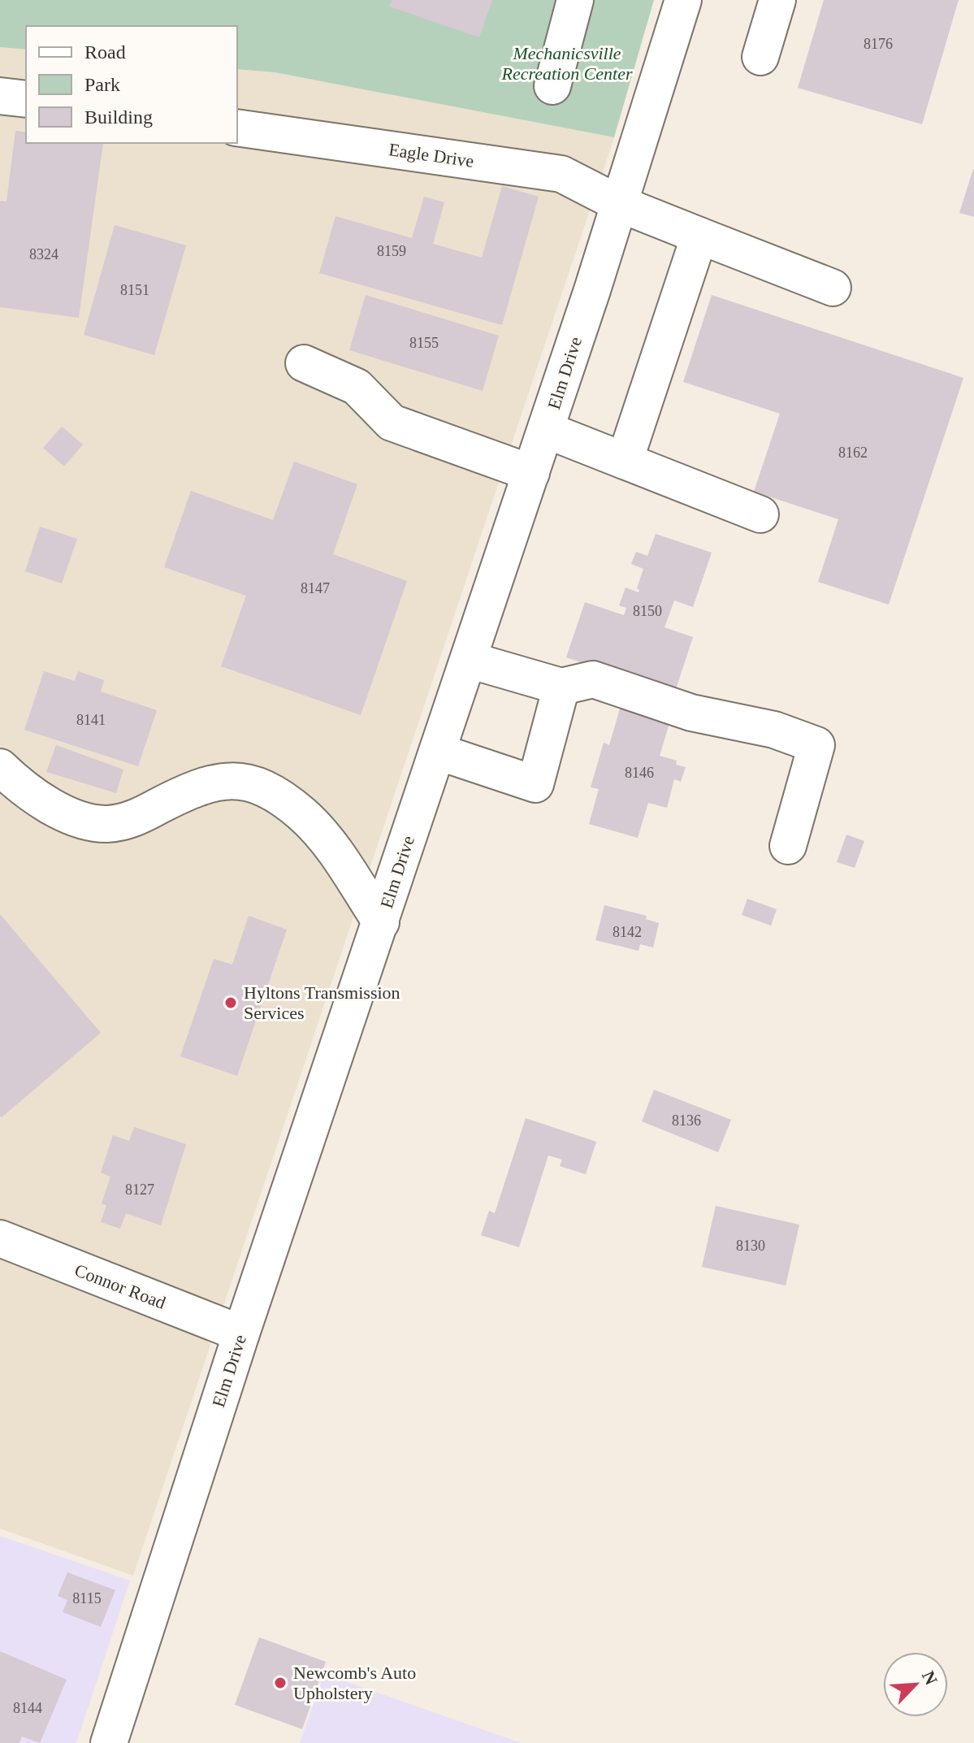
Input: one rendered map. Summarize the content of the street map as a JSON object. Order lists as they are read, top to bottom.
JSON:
{
  "streets": {
    "street": ["Eagle Drive", "Elm Drive", "Connor Road"]
  },
  "crossings": [
    ["Eagle Drive", "Elm Drive"],
    ["Elm Drive", "Connor Road"]
  ],
  "parks": ["Mechanicsville Recreation Center"],
  "places": ["Hyltons Transmission Services", "Newcomb's Auto Upholstery"],
  "house_numbers": [
    "8176",
    "8159",
    "8324",
    "8151",
    "8155",
    "8162",
    "8147",
    "8150",
    "8141",
    "8146",
    "8142",
    "8136",
    "8127",
    "8130",
    "8115",
    "8144"
  ],
  "legend": ["Road", "Park", "Building"],
  "north": "top right"
}
